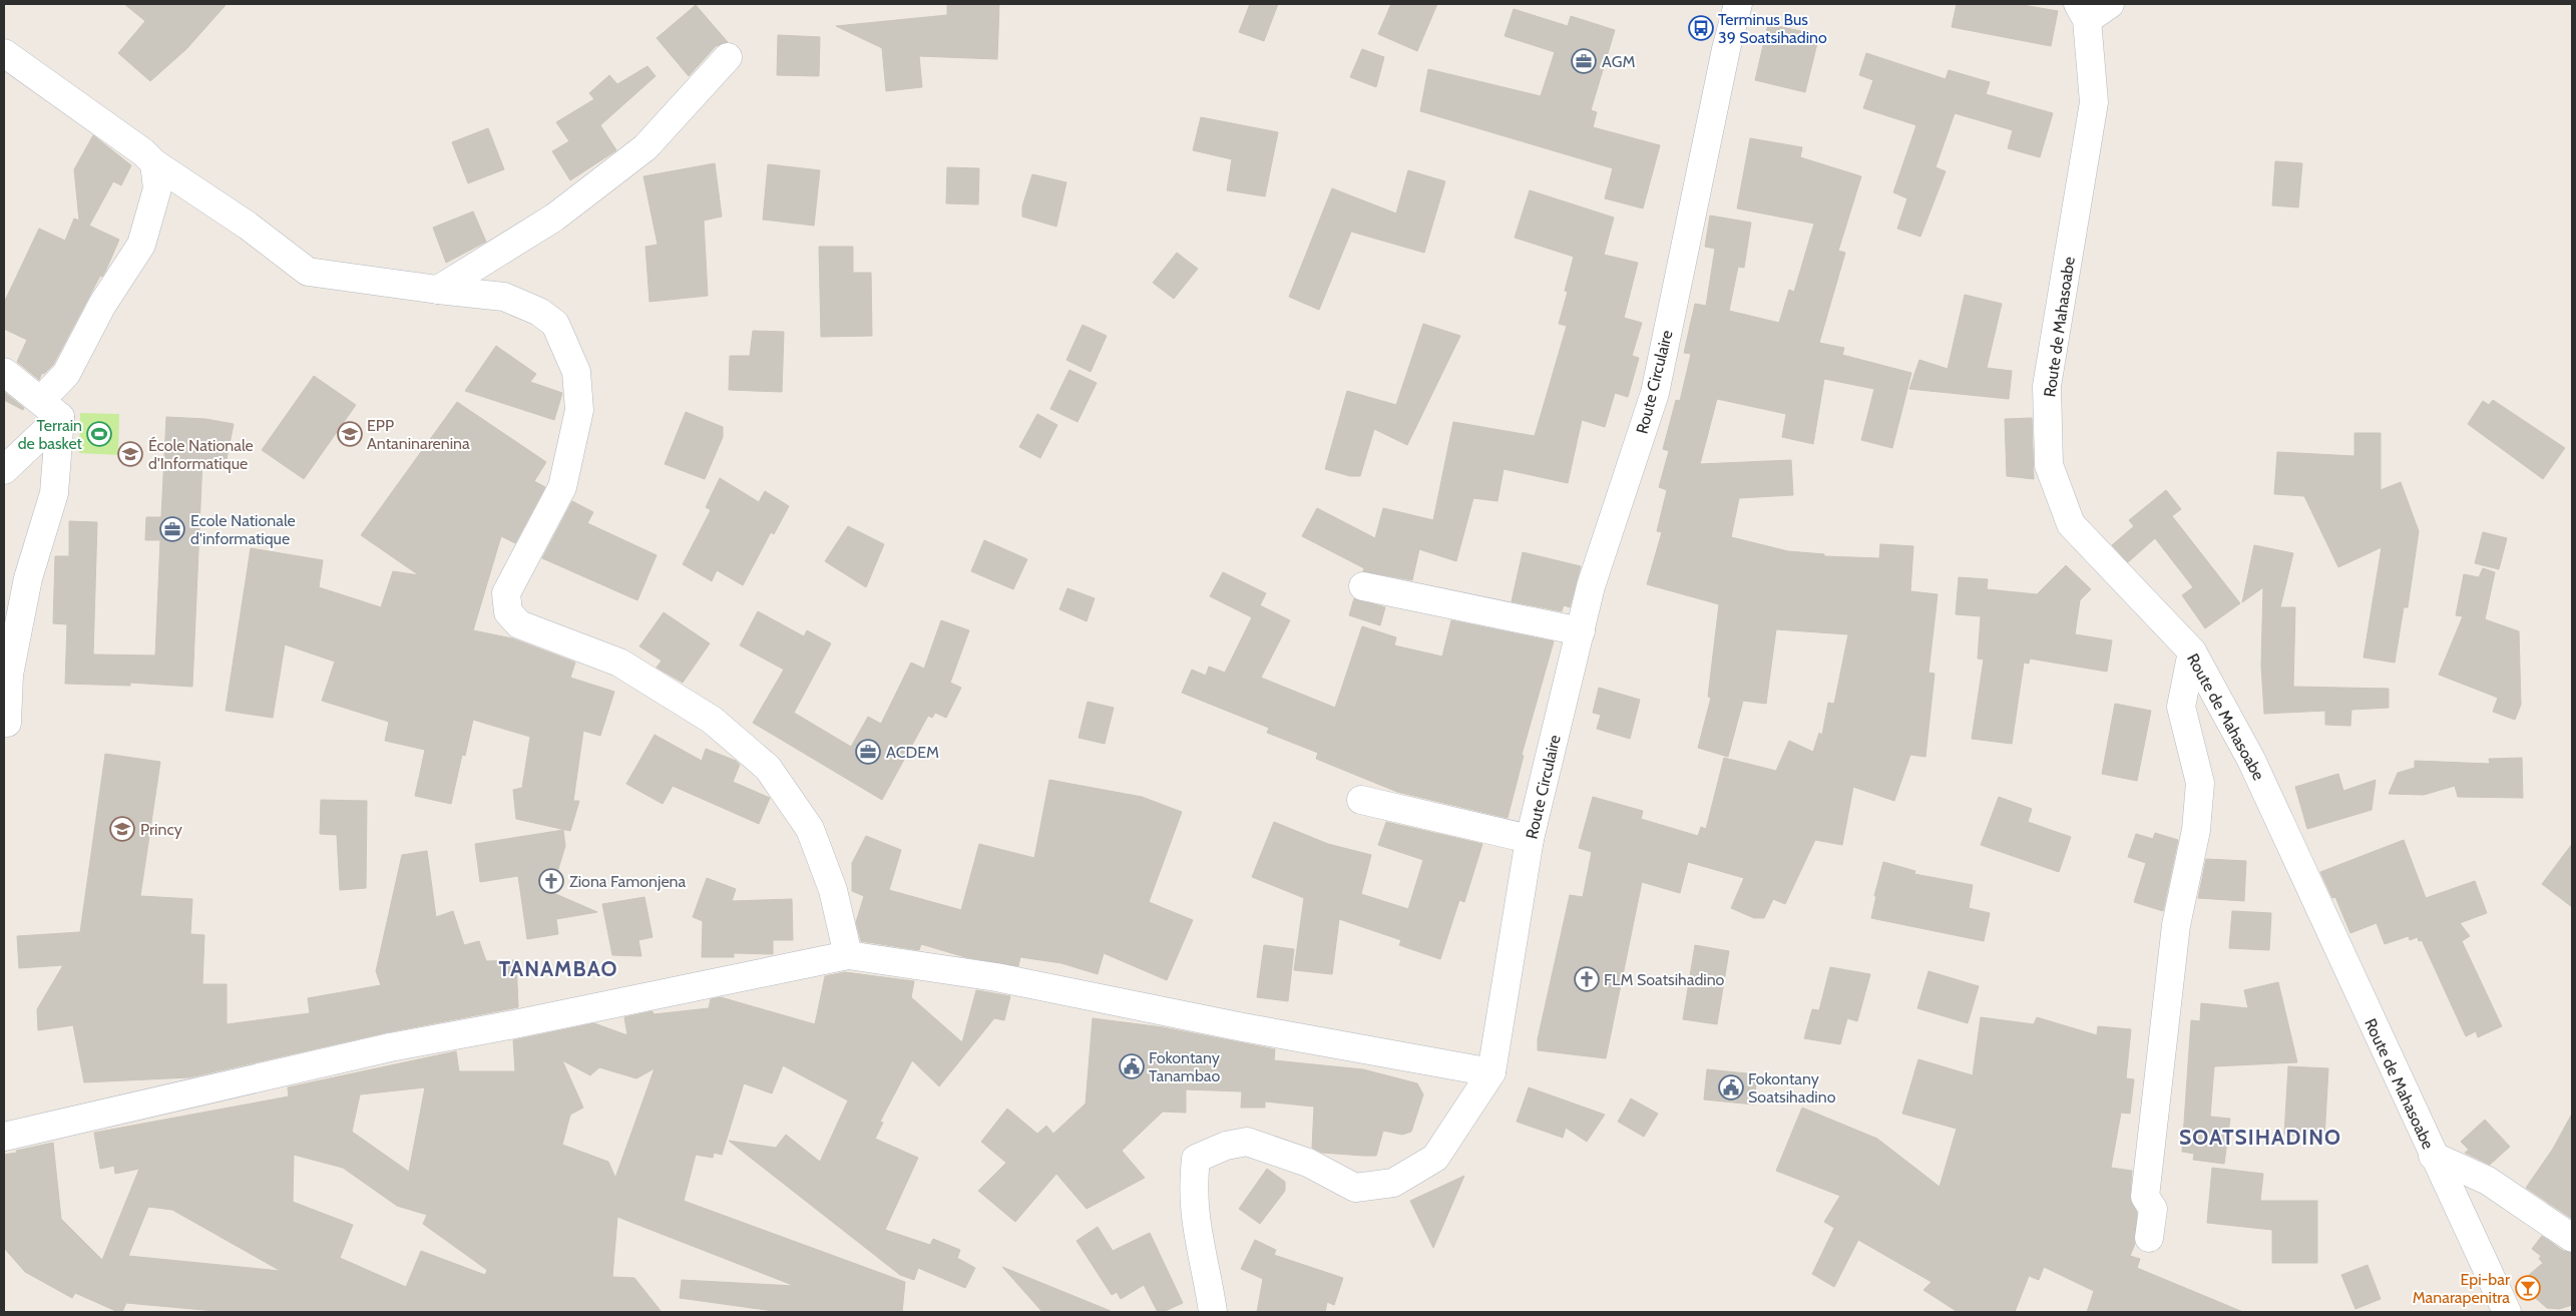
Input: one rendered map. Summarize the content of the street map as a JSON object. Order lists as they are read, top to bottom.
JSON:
{
  "streets": {
    "street": ["Route de Mahasoabe", "Route Circulaire"]
  },
  "districts": ["TANAMBAO", "SOATSIHADINO"],
  "places": {
    "bus stop": ["Terminus Bus 39 Soatsihadino"],
    "office": ["AGM", "Ecole Nationale d'informatique", "ACDEM"],
    "sports": ["Terrain de basket"],
    "school or university": ["EPP Antaninarenina", "École Nationale d'Informatique", "Princy"],
    "church": ["Ziona Famonjena", "FLM Soatsihadino"],
    "public building": ["Fokontany Tanambao", "Fokontany Soatsihadino"],
    "bar": ["Epi-bar Manarapenitra"]
  }
}
